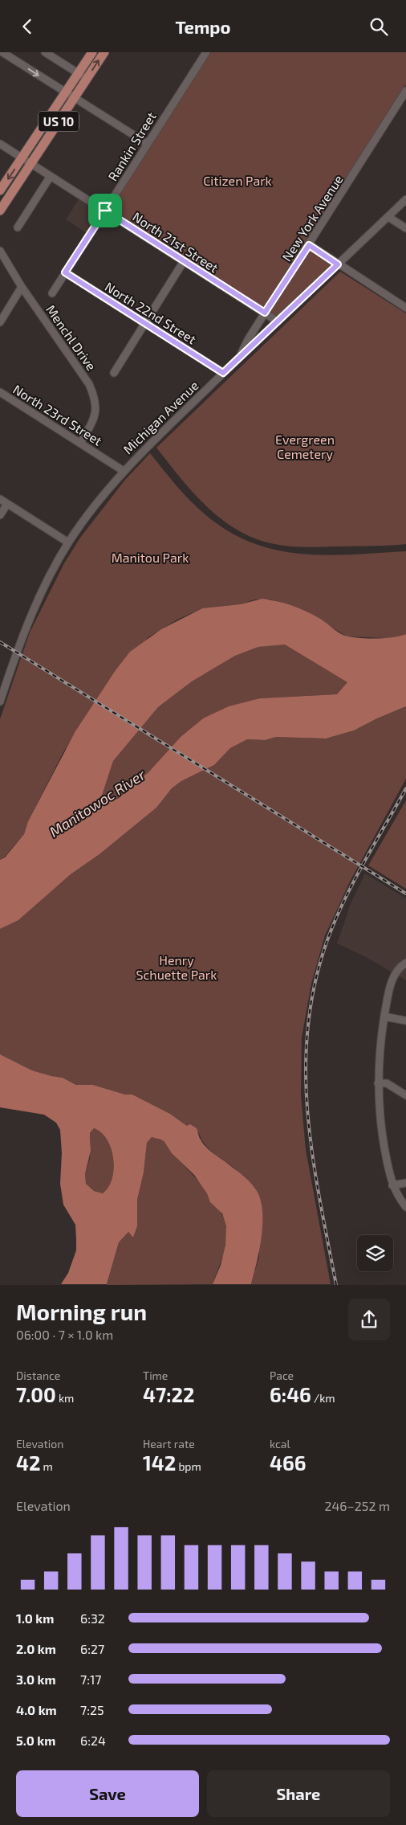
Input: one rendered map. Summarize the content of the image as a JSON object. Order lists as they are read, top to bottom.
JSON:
{
  "streets": {
    "main road": ["US 10"],
    "street": [
      "Rankin Street",
      "New York Avenue",
      "North 21st Street",
      "North 22nd Street",
      "Menchl Drive",
      "North 23rd Street",
      "Michigan Avenue"
    ]
  },
  "crossings": [
    ["US 10", "North 21st Street"],
    ["Rankin Street", "North 21st Street"],
    ["Rankin Street", "North 22nd Street"],
    ["New York Avenue", "North 21st Street"],
    ["New York Avenue", "Michigan Avenue"],
    ["North 21st Street", "Michigan Avenue"],
    ["North 22nd Street", "Michigan Avenue"],
    ["Menchl Drive", "North 23rd Street"],
    ["North 23rd Street", "Michigan Avenue"]
  ],
  "water": ["Manitowoc River"],
  "parks": [
    "Citizen Park",
    "Evergreen Cemetery",
    "Manitou Park",
    "Henry Schuette Park"
  ],
  "page": {
    "header": "Tempo",
    "heading": ["Morning run", "06:00 · 7 × 1.0 km"],
    "stats": [
      ["Distance", "7.00 km"],
      ["Time", "47:22"],
      ["Pace", "6:46 /km"],
      ["Elevation", "42 m"],
      ["Heart rate", "142 bpm"],
      ["kcal", "466"]
    ],
    "chart": ["Elevation", "246–252 m"],
    "list": [
      {
        "name": "1.0 km",
        "note": "6:32"
      },
      {
        "name": "2.0 km",
        "note": "6:27"
      },
      {
        "name": "3.0 km",
        "note": "7:17"
      },
      {
        "name": "4.0 km",
        "note": "7:25"
      },
      {
        "name": "5.0 km",
        "note": "6:24"
      }
    ],
    "buttons": ["Save", "Share"]
  }
}
